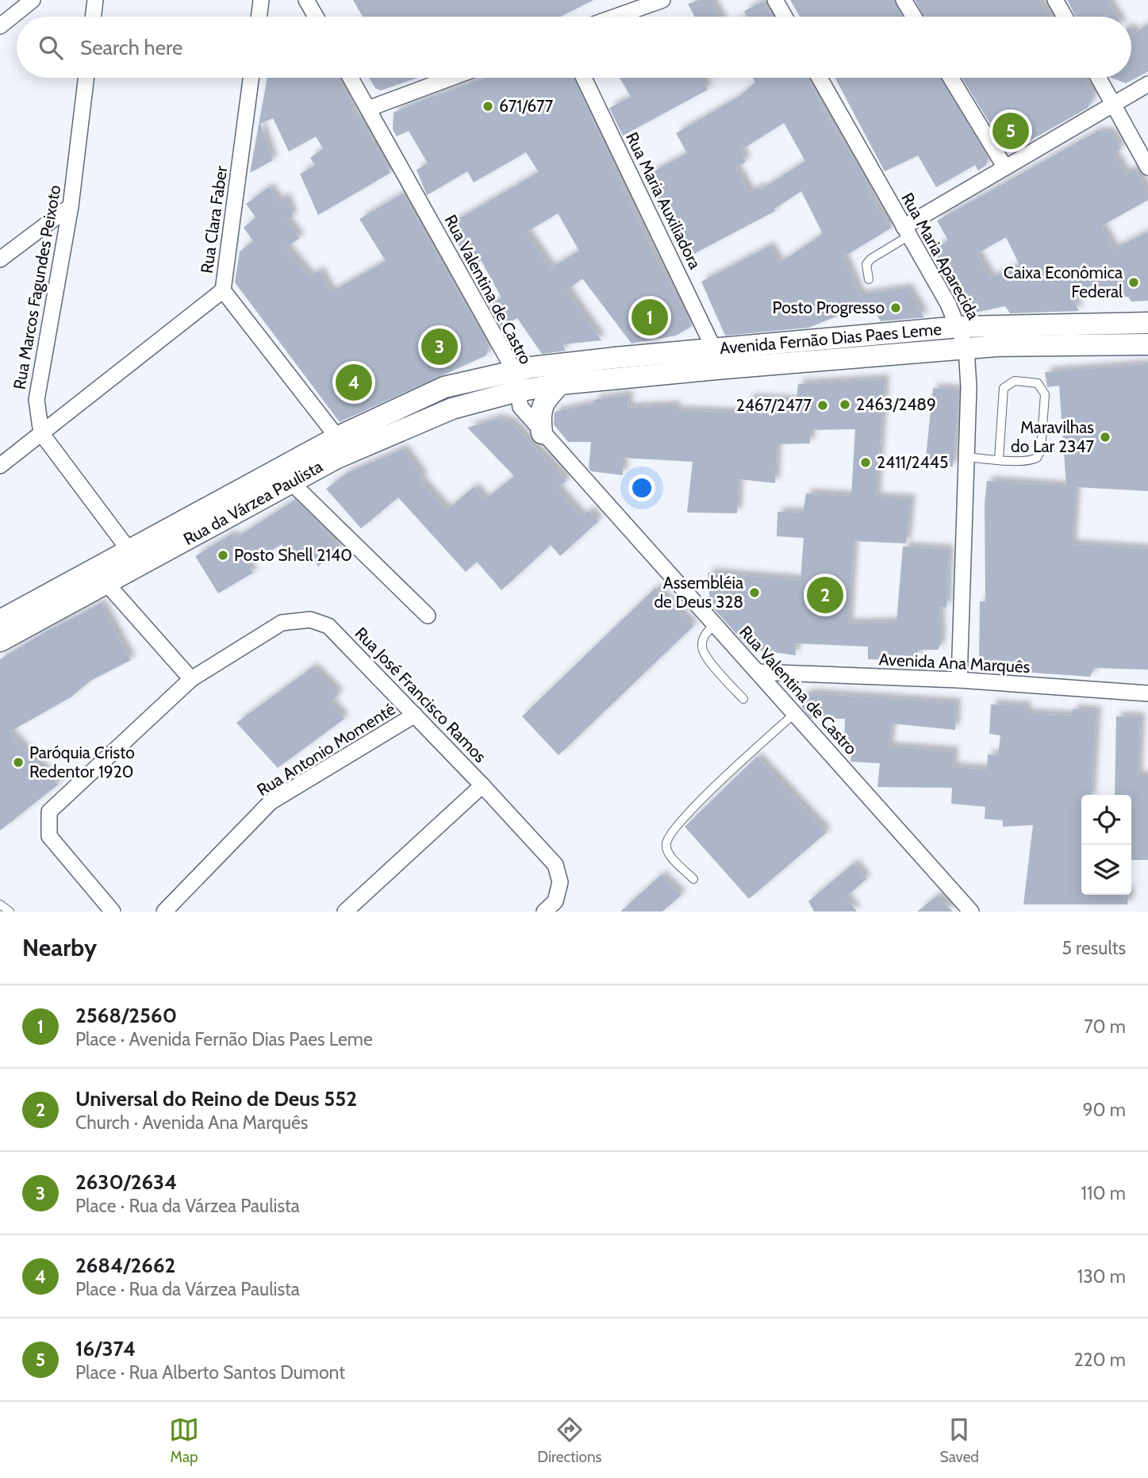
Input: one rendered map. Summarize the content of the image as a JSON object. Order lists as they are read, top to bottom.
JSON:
{
  "streets": {
    "main road": ["Avenida Fernão Dias Paes Leme", "Rua da Várzea Paulista"],
    "street": [
      "Rua Maria Auxiliadora",
      "Rua Clara Faber",
      "Rua Maria Aparecida",
      "Rua Marcos Fagundes Peixoto",
      "Rua Valentina de Castro",
      "Avenida Ana Marquês",
      "Rua José Francisco Ramos",
      "Rua Antonio Momenté"
    ]
  },
  "crossings": [
    ["Rua Maria Auxiliadora", "Avenida Fernão Dias Paes Leme"],
    ["Rua Clara Faber", "Rua da Várzea Paulista"],
    ["Rua Maria Aparecida", "Avenida Fernão Dias Paes Leme"],
    ["Rua Maria Aparecida", "Avenida Ana Marquês"],
    ["Rua Marcos Fagundes Peixoto", "Rua da Várzea Paulista"],
    ["Rua Valentina de Castro", "Avenida Fernão Dias Paes Leme"],
    ["Rua Valentina de Castro", "Rua da Várzea Paulista"],
    ["Rua Valentina de Castro", "Avenida Ana Marquês"],
    ["Avenida Fernão Dias Paes Leme", "Rua da Várzea Paulista"],
    ["Rua José Francisco Ramos", "Rua Antonio Momenté"]
  ],
  "places": [
    "671/677",
    "Caixa Econômica Federal",
    "Posto Progresso",
    "2463/2489",
    "2467/2477",
    "Maravilhas do Lar 2347",
    "2411/2445",
    "Posto Shell 2140",
    "Assembléia de Deus 328",
    "Paróquia Cristo Redentor 1920"
  ],
  "page": {
    "search": "Search here",
    "pins": [
      "5",
      "1",
      "3",
      "4",
      "2"
    ],
    "heading": ["Nearby", "5 results"],
    "list": [
      {
        "mark": "1",
        "name": "2568/2560",
        "note": "Place · Avenida Fernão Dias Paes Leme",
        "value": "70 m"
      },
      {
        "mark": "2",
        "name": "Universal do Reino de Deus 552",
        "note": "Church · Avenida Ana Marquês",
        "value": "90 m"
      },
      {
        "mark": "3",
        "name": "2630/2634",
        "note": "Place · Rua da Várzea Paulista",
        "value": "110 m"
      },
      {
        "mark": "4",
        "name": "2684/2662",
        "note": "Place · Rua da Várzea Paulista",
        "value": "130 m"
      },
      {
        "mark": "5",
        "name": "16/374",
        "note": "Place · Rua Alberto Santos Dumont",
        "value": "220 m"
      }
    ],
    "nav": ["Map", "Directions", "Saved"]
  }
}
